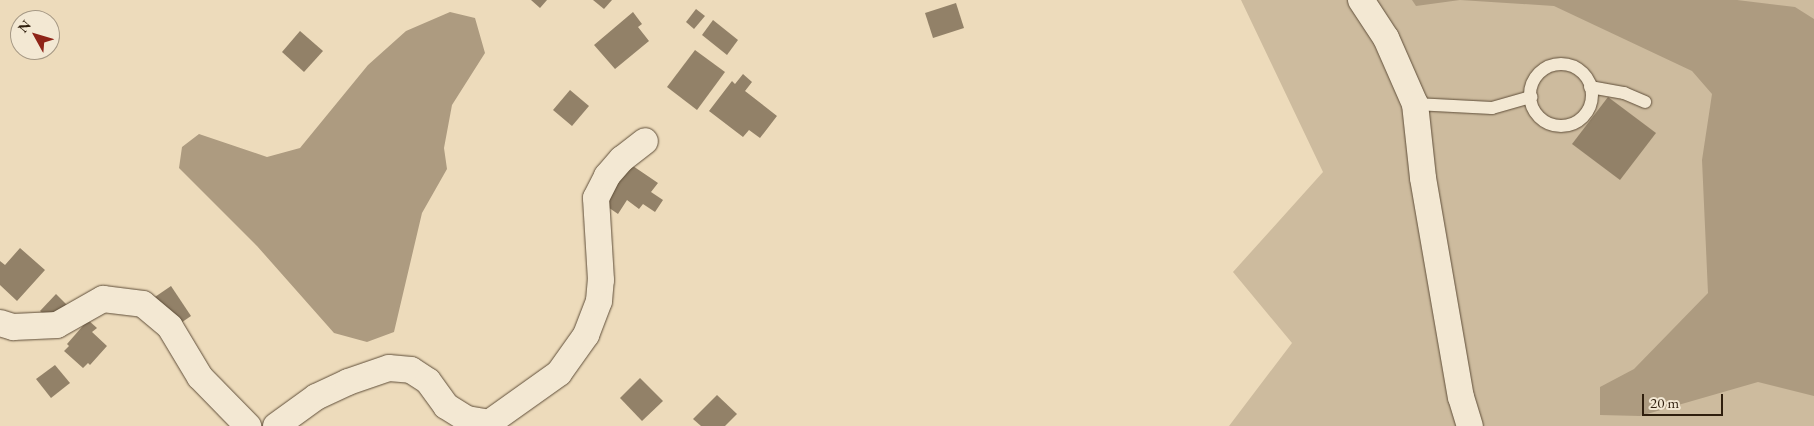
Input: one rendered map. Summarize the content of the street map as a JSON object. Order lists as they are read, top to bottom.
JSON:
{
  "scale_bar": "20 m",
  "north": "top left"
}
